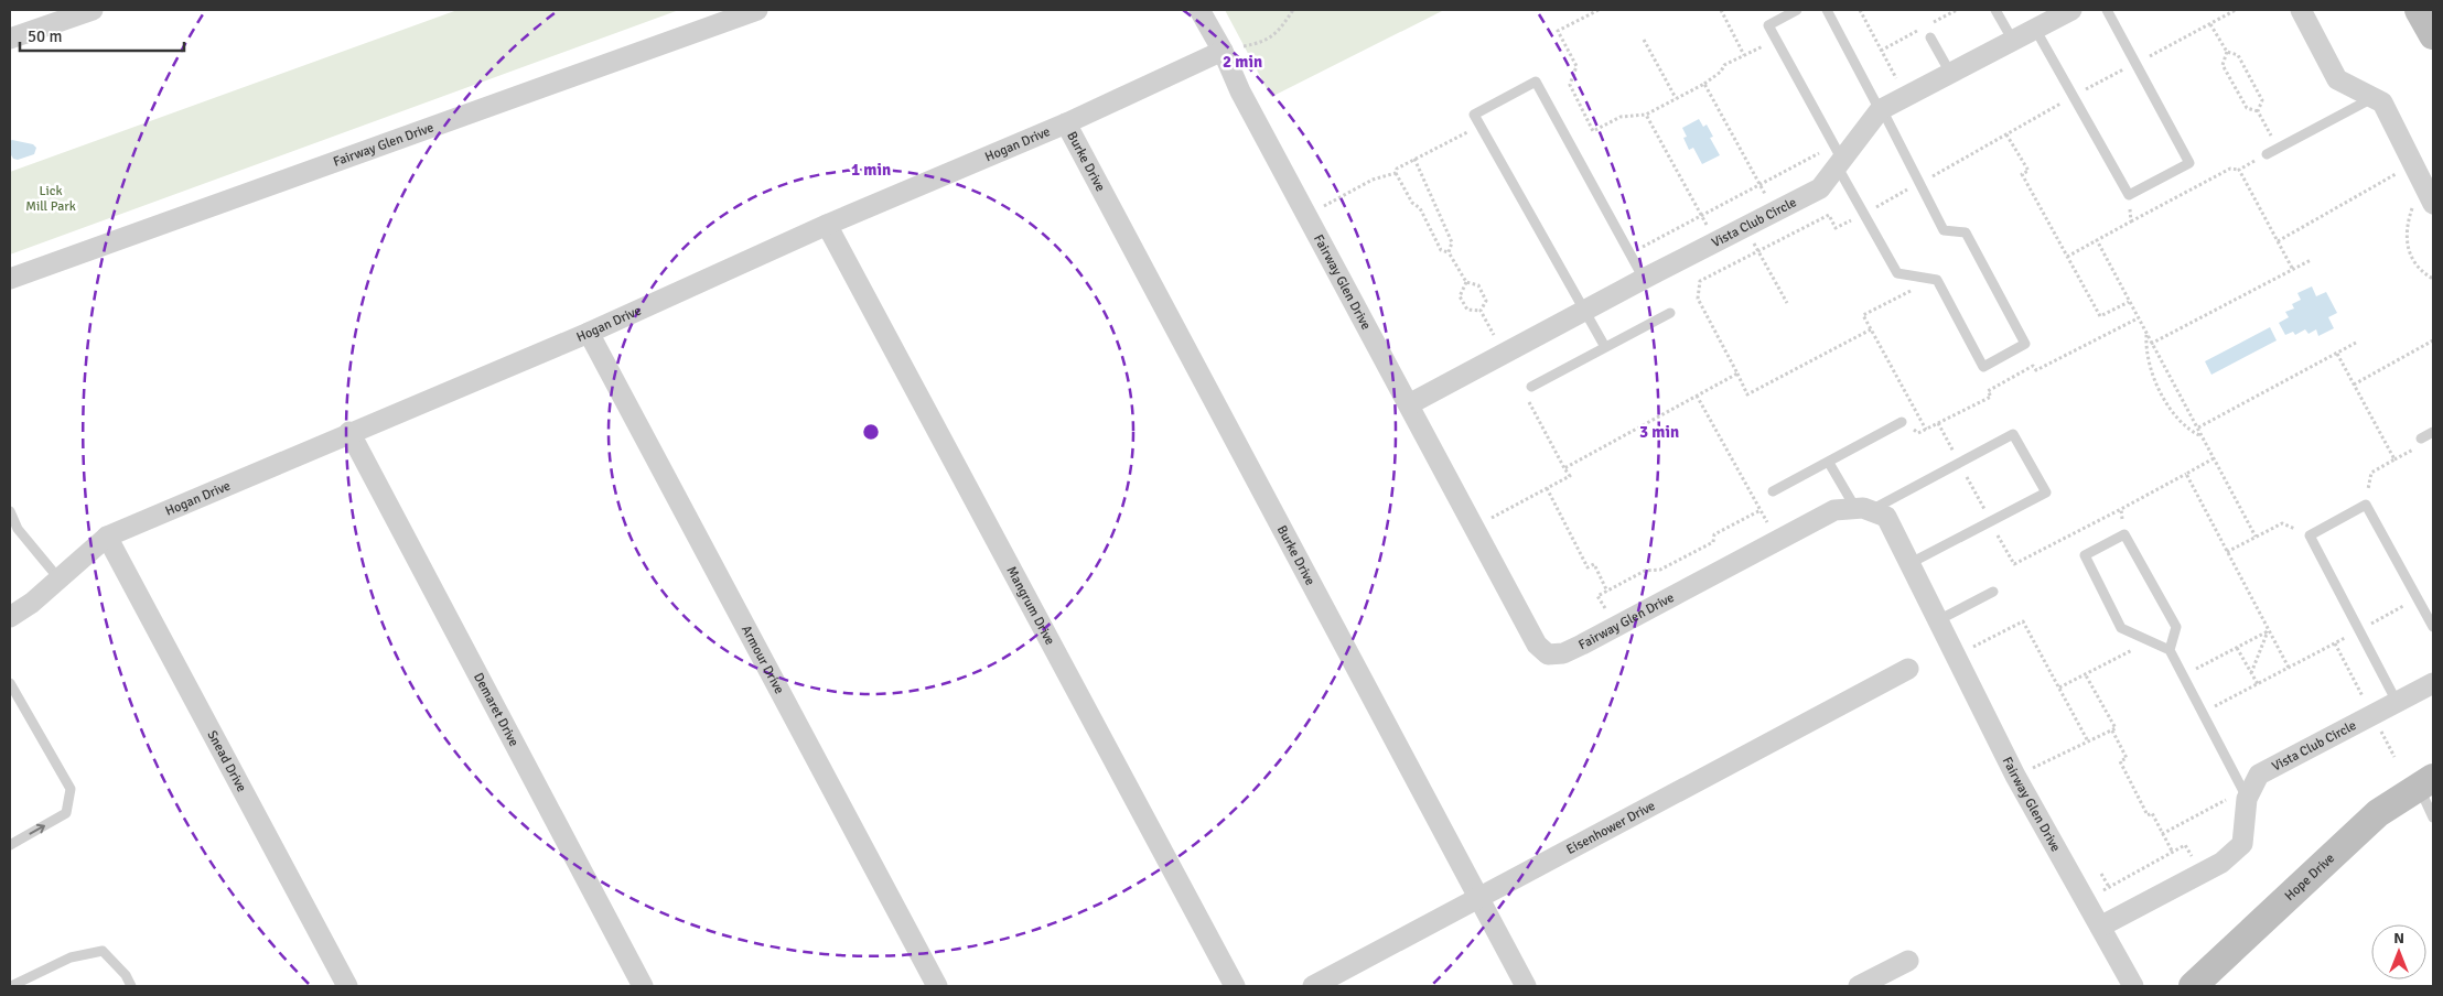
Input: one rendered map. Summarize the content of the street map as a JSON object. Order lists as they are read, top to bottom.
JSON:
{
  "streets": {
    "street": [
      "Fairway Glen Drive",
      "Hogan Drive",
      "Burke Drive",
      "Vista Club Circle",
      "Mangrum Drive",
      "Armour Drive",
      "Demaret Drive",
      "Snead Drive",
      "Eisenhower Drive",
      "Hope Drive"
    ]
  },
  "crossings": [
    ["Fairway Glen Drive", "Hogan Drive"],
    ["Fairway Glen Drive", "Vista Club Circle"],
    ["Hogan Drive", "Burke Drive"],
    ["Hogan Drive", "Mangrum Drive"],
    ["Hogan Drive", "Armour Drive"],
    ["Hogan Drive", "Demaret Drive"],
    ["Hogan Drive", "Snead Drive"],
    ["Burke Drive", "Eisenhower Drive"]
  ],
  "parks": ["Lick Mill Park"],
  "scale_bar": "50 m",
  "north": "top",
  "rings": ["2 min", "1 min", "3 min"]
}
